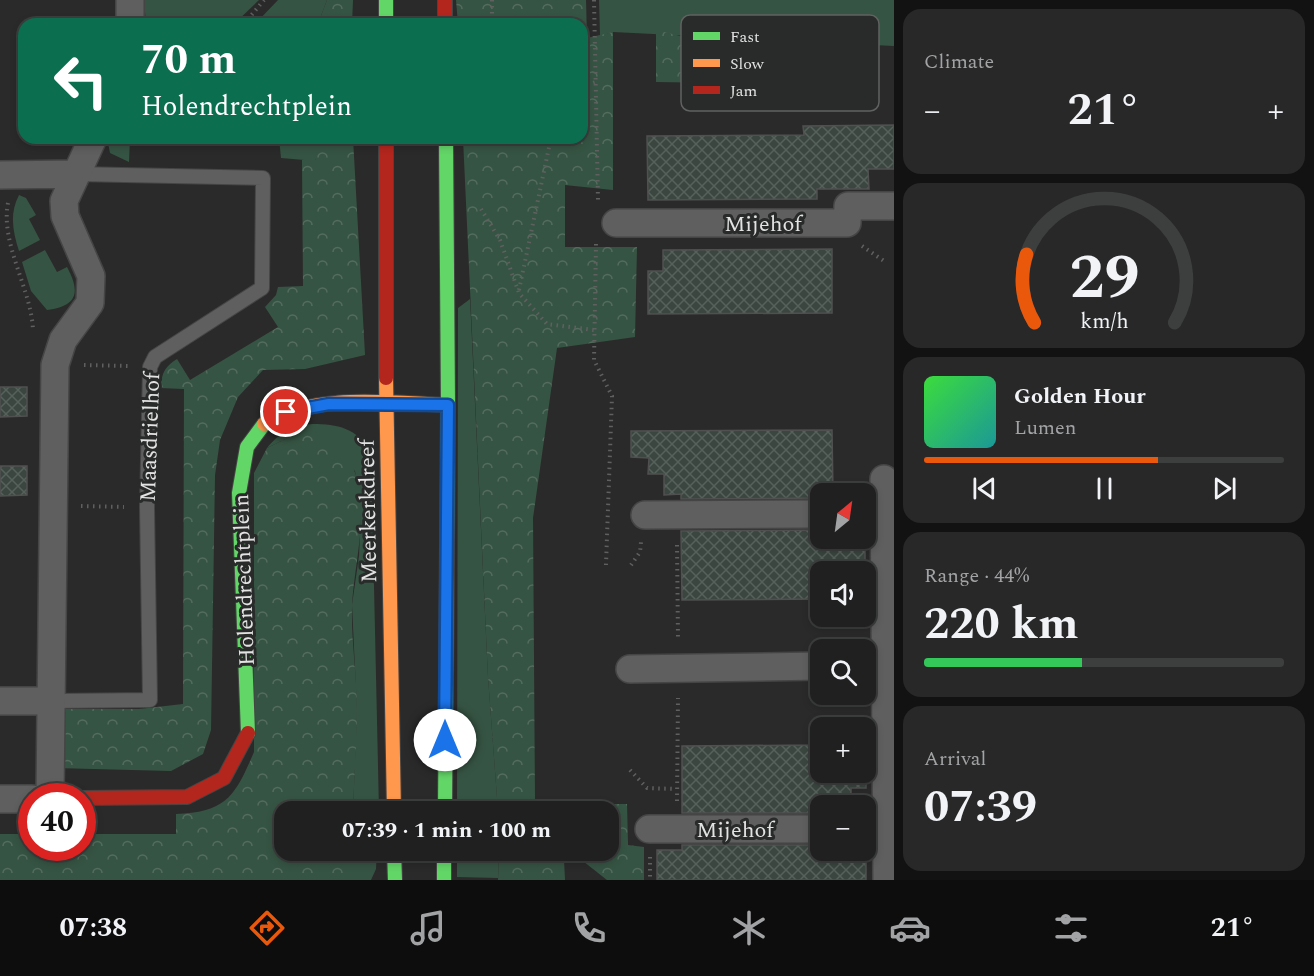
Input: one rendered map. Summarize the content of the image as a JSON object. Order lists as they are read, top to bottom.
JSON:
{
  "streets": {
    "street": [
      "Mijehof",
      "Maasdrielhof",
      "Meerkerkdreef",
      "Holendrechtplein"
    ]
  },
  "crossings": [
    ["Meerkerkdreef", "Holendrechtplein"]
  ],
  "legend": ["Fast", "Slow", "Jam"],
  "north": "top right",
  "page": {
    "tile": [
      "Climate",
      ["Range · 44%", "220 km"],
      ["Arrival", "07:39"]
    ],
    "turn": ["70 m", "Holendrechtplein"],
    "heat": ["−", "21°", "+"],
    "song": ["Golden Hour", "Lumen"],
    "map_buttons": ["+", "−"],
    "limit": "40",
    "trip": "07:39 · 1 min · 100 m",
    "tabs": ["07:38", "21°"],
    "gauge": ["29", "km/h"]
  }
}
